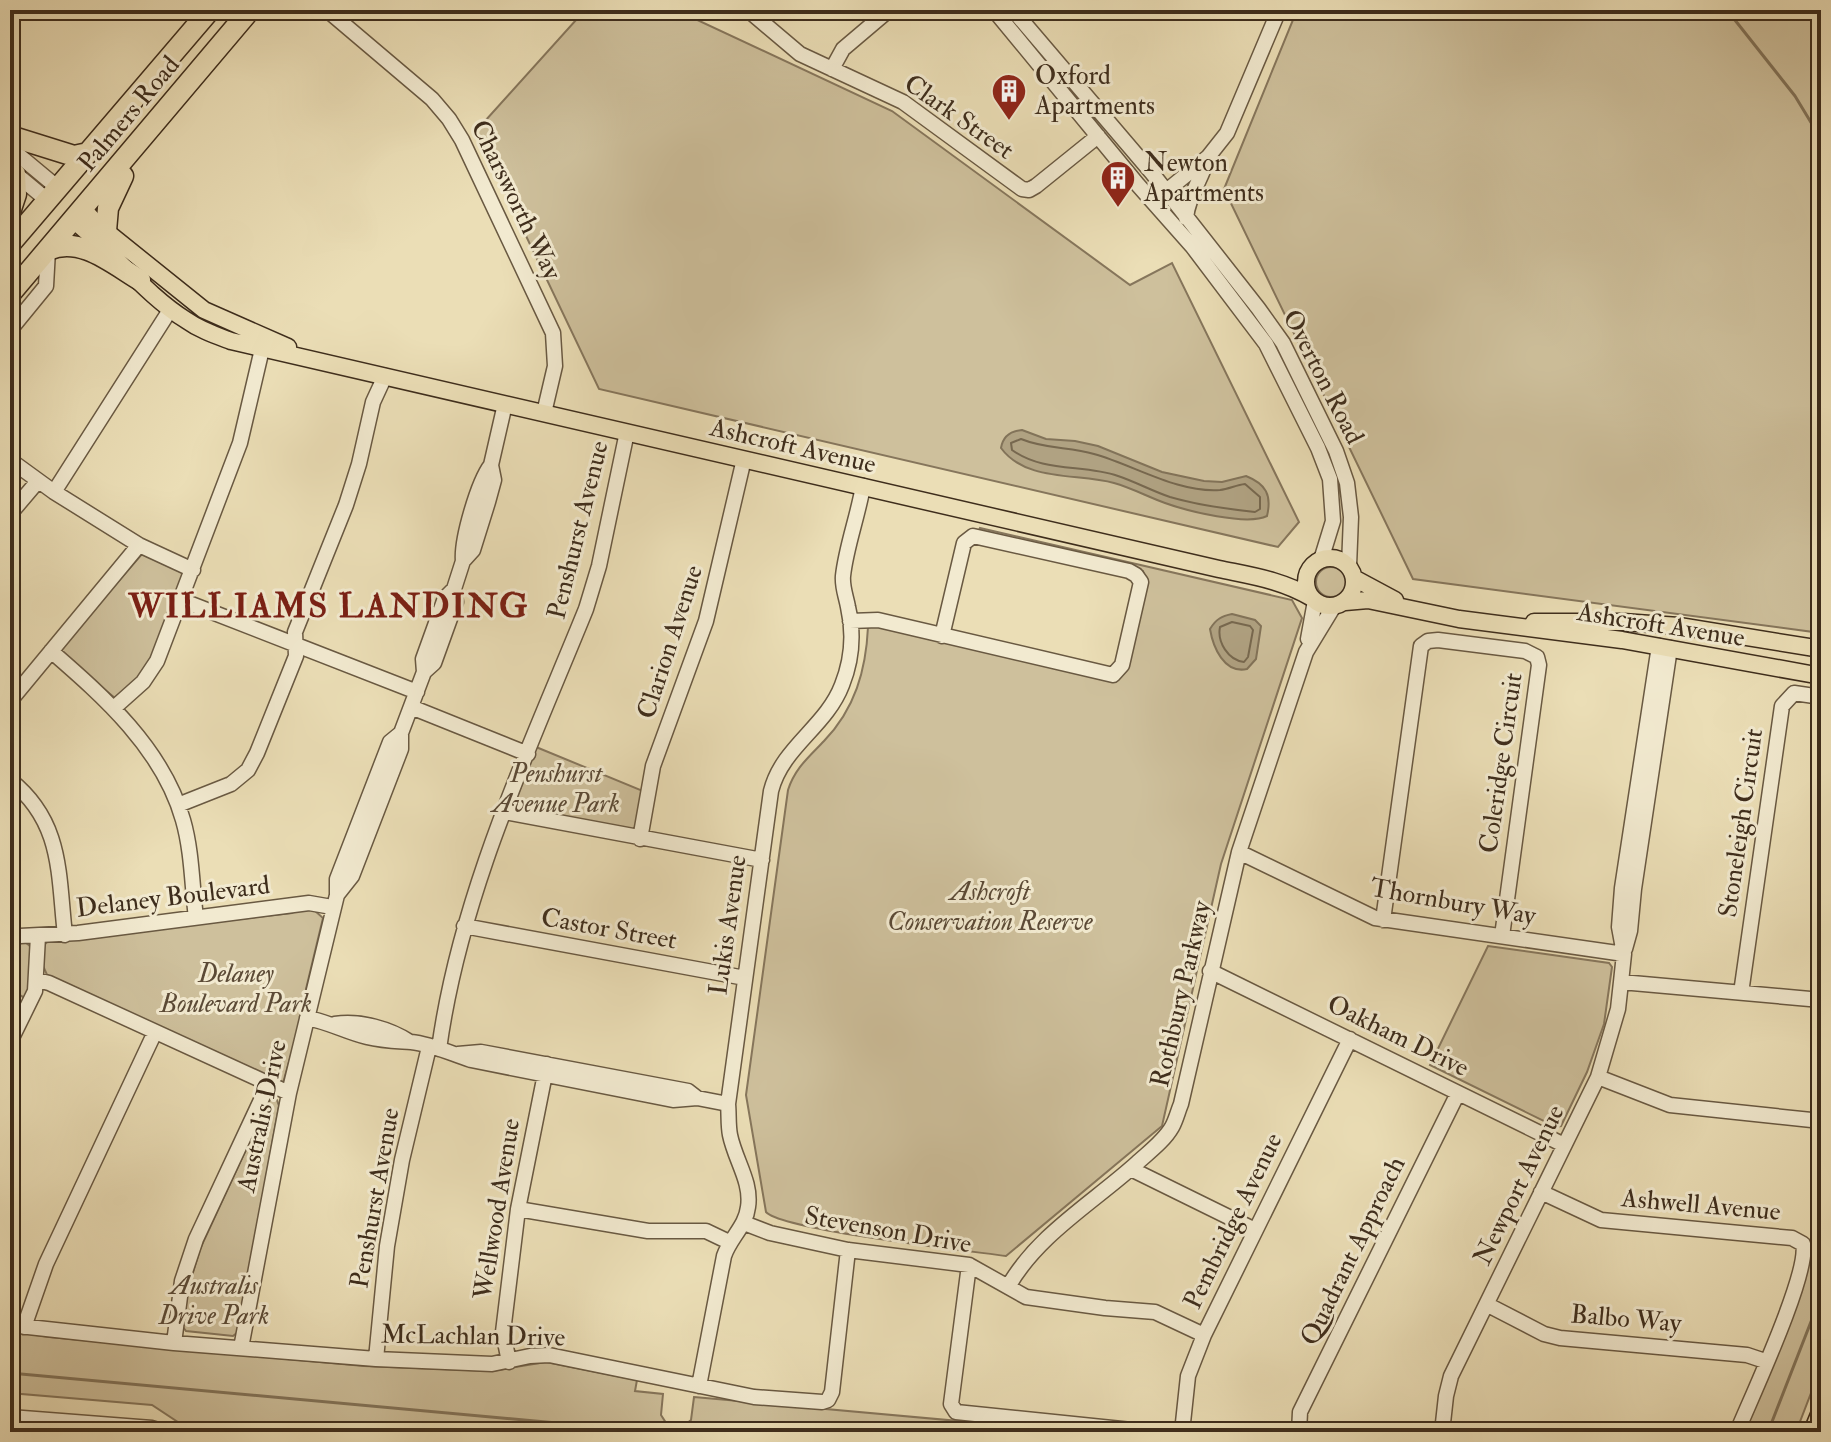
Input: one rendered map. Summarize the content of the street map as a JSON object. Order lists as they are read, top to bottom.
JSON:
{
  "streets": {
    "highway": ["Palmers Road"],
    "main road": ["Ashcroft Avenue"],
    "street": [
      "Clark Street",
      "Charsworth Way",
      "Overton Road",
      "Penshurst Avenue",
      "Clarion Avenue",
      "Coleridge Circuit",
      "Stoneleigh Circuit",
      "Delaney Boulevard",
      "Thornbury Way",
      "Lukis Avenue",
      "Castor Street",
      "Rothbury Parkway",
      "Oakham Drive",
      "Australis Drive",
      "Newport Avenue",
      "Ashwell Avenue",
      "Wellwood Avenue",
      "Pembridge Avenue",
      "Stevenson Drive",
      "Quadrant Approach",
      "Balbo Way",
      "McLachlan Drive"
    ]
  },
  "crossings": [
    ["Palmers Road", "Ashcroft Avenue"],
    ["Clark Street", "Overton Road"],
    ["Charsworth Way", "Ashcroft Avenue"],
    ["Overton Road", "Ashcroft Avenue"],
    ["Overton Road", "Rothbury Parkway"],
    ["Ashcroft Avenue", "Penshurst Avenue"],
    ["Ashcroft Avenue", "Clarion Avenue"],
    ["Ashcroft Avenue", "Lukis Avenue"],
    ["Ashcroft Avenue", "Rothbury Parkway"],
    ["Ashcroft Avenue", "Australis Drive"],
    ["Ashcroft Avenue", "Newport Avenue"],
    ["Penshurst Avenue", "Castor Street"],
    ["Penshurst Avenue", "McLachlan Drive"],
    ["Coleridge Circuit", "Thornbury Way"],
    ["Delaney Boulevard", "Australis Drive"],
    ["Thornbury Way", "Rothbury Parkway"],
    ["Thornbury Way", "Newport Avenue"],
    ["Lukis Avenue", "Castor Street"],
    ["Lukis Avenue", "Stevenson Drive"],
    ["Rothbury Parkway", "Oakham Drive"],
    ["Rothbury Parkway", "Stevenson Drive"],
    ["Oakham Drive", "Newport Avenue"],
    ["Oakham Drive", "Pembridge Avenue"],
    ["Oakham Drive", "Quadrant Approach"],
    ["Australis Drive", "McLachlan Drive"],
    ["Newport Avenue", "Ashwell Avenue"],
    ["Newport Avenue", "Balbo Way"],
    ["Ashwell Avenue", "Balbo Way"],
    ["Wellwood Avenue", "McLachlan Drive"],
    ["Pembridge Avenue", "Stevenson Drive"],
    ["Stevenson Drive", "McLachlan Drive"]
  ],
  "districts": ["WILLIAMS LANDING"],
  "parks": [
    "Penshurst Avenue Park",
    "Ashcroft Conservation Reserve",
    "Delaney Boulevard Park",
    "Australis Drive Park"
  ],
  "places": {
    "building": ["Oxford Apartments", "Newton Apartments"]
  }
}
